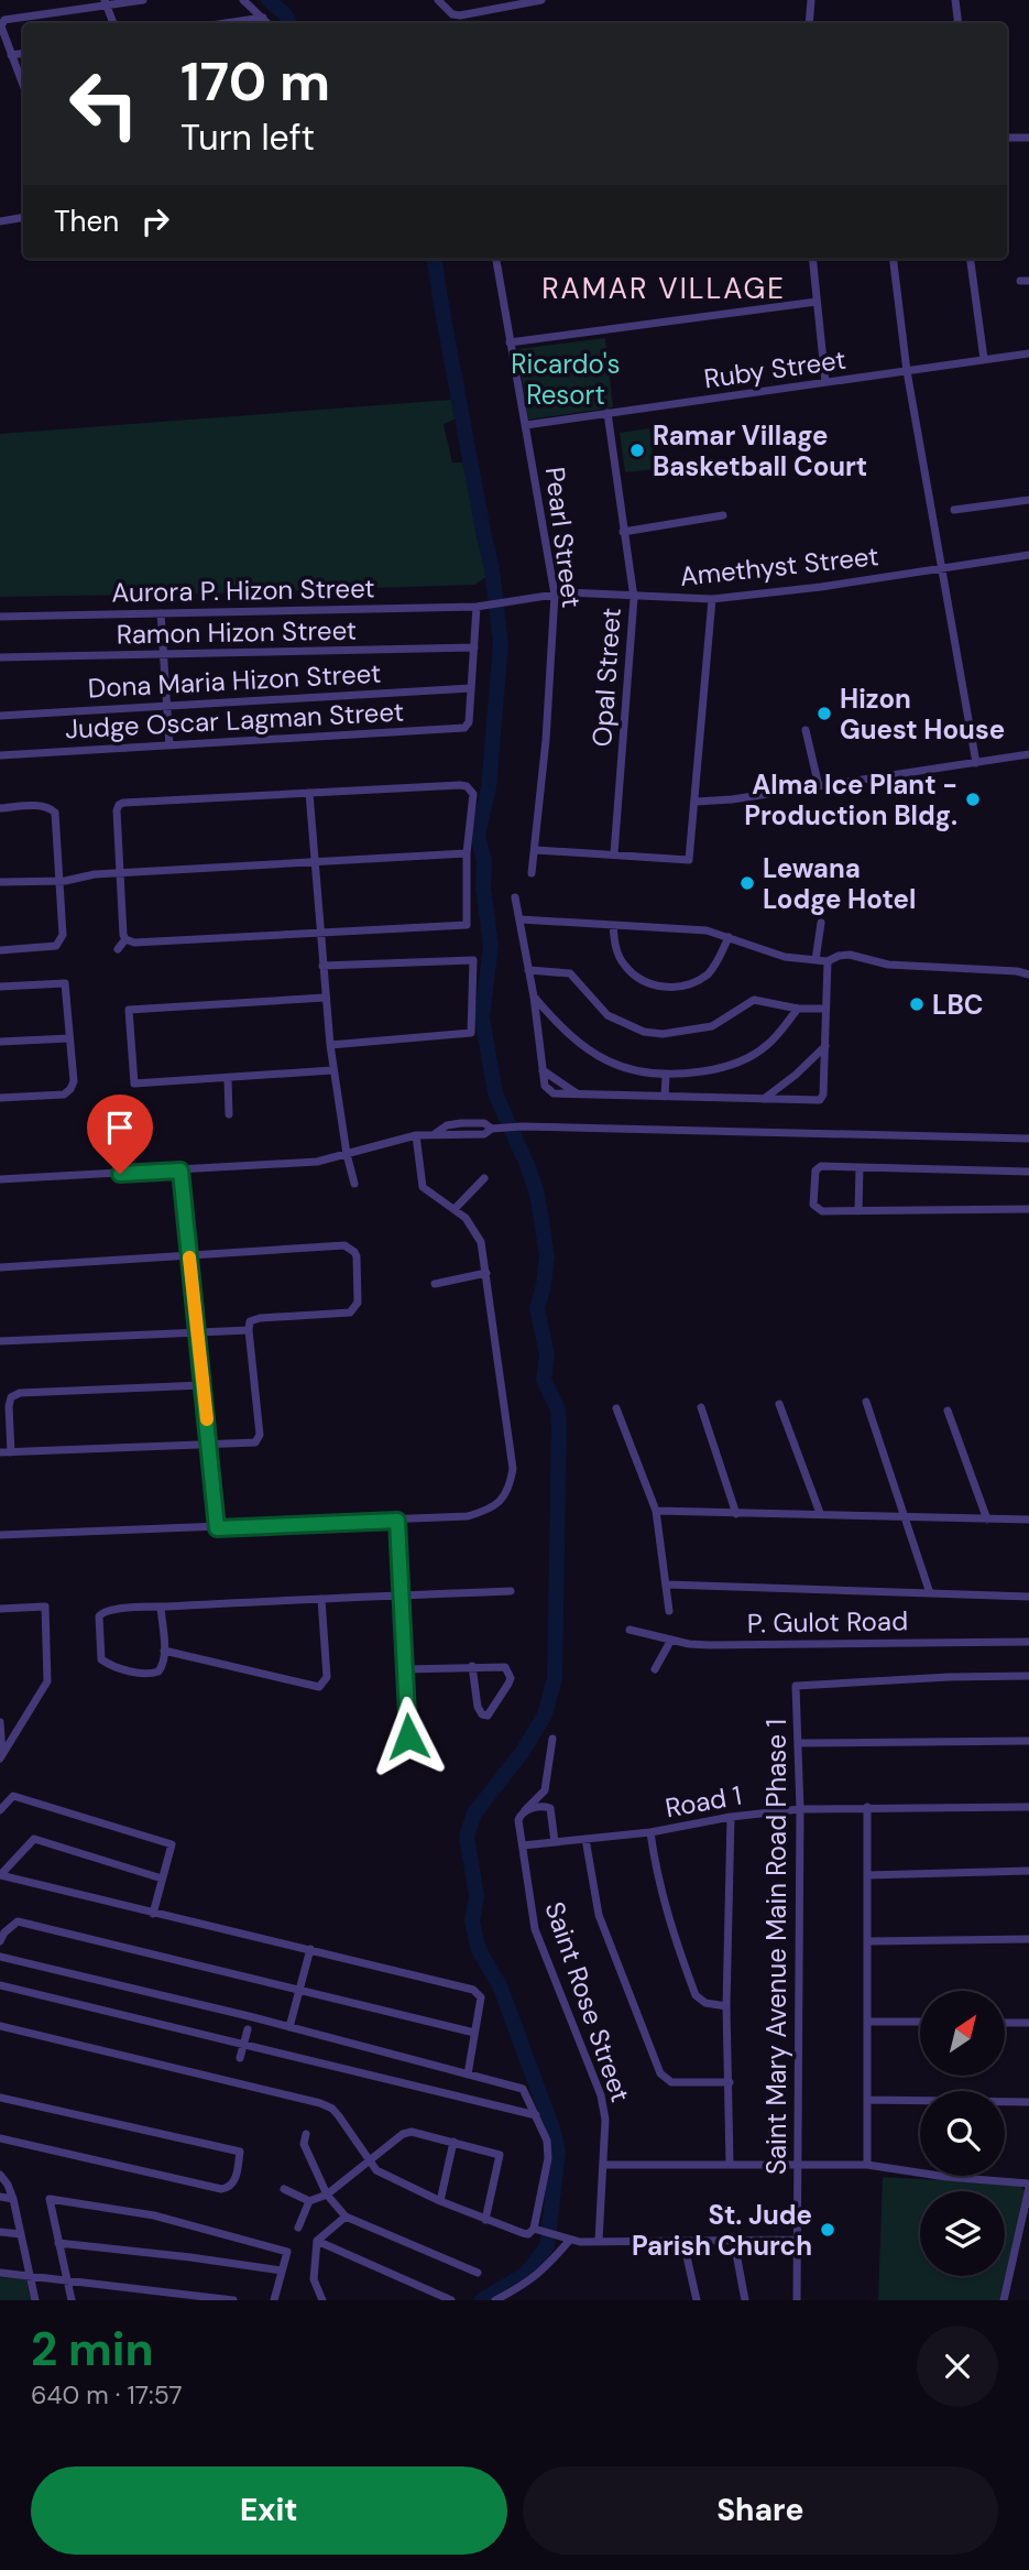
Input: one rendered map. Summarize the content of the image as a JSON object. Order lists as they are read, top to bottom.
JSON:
{
  "streets": {
    "street": [
      "Ruby Street",
      "Pearl Street",
      "Amethyst Street",
      "Aurora P. Hizon Street",
      "Ramon Hizon Street",
      "Opal Street",
      "Dona Maria Hizon Street",
      "Judge Oscar Lagman Street",
      "P. Gulot Road",
      "Road 1",
      "Saint Mary Avenue Main Road Phase 1",
      "Saint Rose Street"
    ]
  },
  "crossings": [
    ["Ruby Street", "Pearl Street"],
    ["Ruby Street", "Opal Street"],
    ["Pearl Street", "Amethyst Street"],
    ["Amethyst Street", "Aurora P. Hizon Street"],
    ["Amethyst Street", "Opal Street"],
    ["Dona Maria Hizon Street", "Judge Oscar Lagman Street"],
    ["Road 1", "Saint Mary Avenue Main Road Phase 1"],
    ["Road 1", "Saint Rose Street"]
  ],
  "districts": ["RAMAR VILLAGE"],
  "parks": ["Ricardo's Resort"],
  "places": [
    "Ramar Village Basketball Court",
    "Hizon Guest House",
    "Alma Ice Plant - Production Bldg.",
    "Lewana Lodge Hotel",
    "LBC",
    "St. Jude Parish Church"
  ],
  "north": "top right",
  "page": {
    "turn": ["170 m", "Turn left"],
    "then": "Then",
    "heading": ["2 min", "640 m · 17:57"],
    "buttons": ["Exit", "Share"]
  }
}
